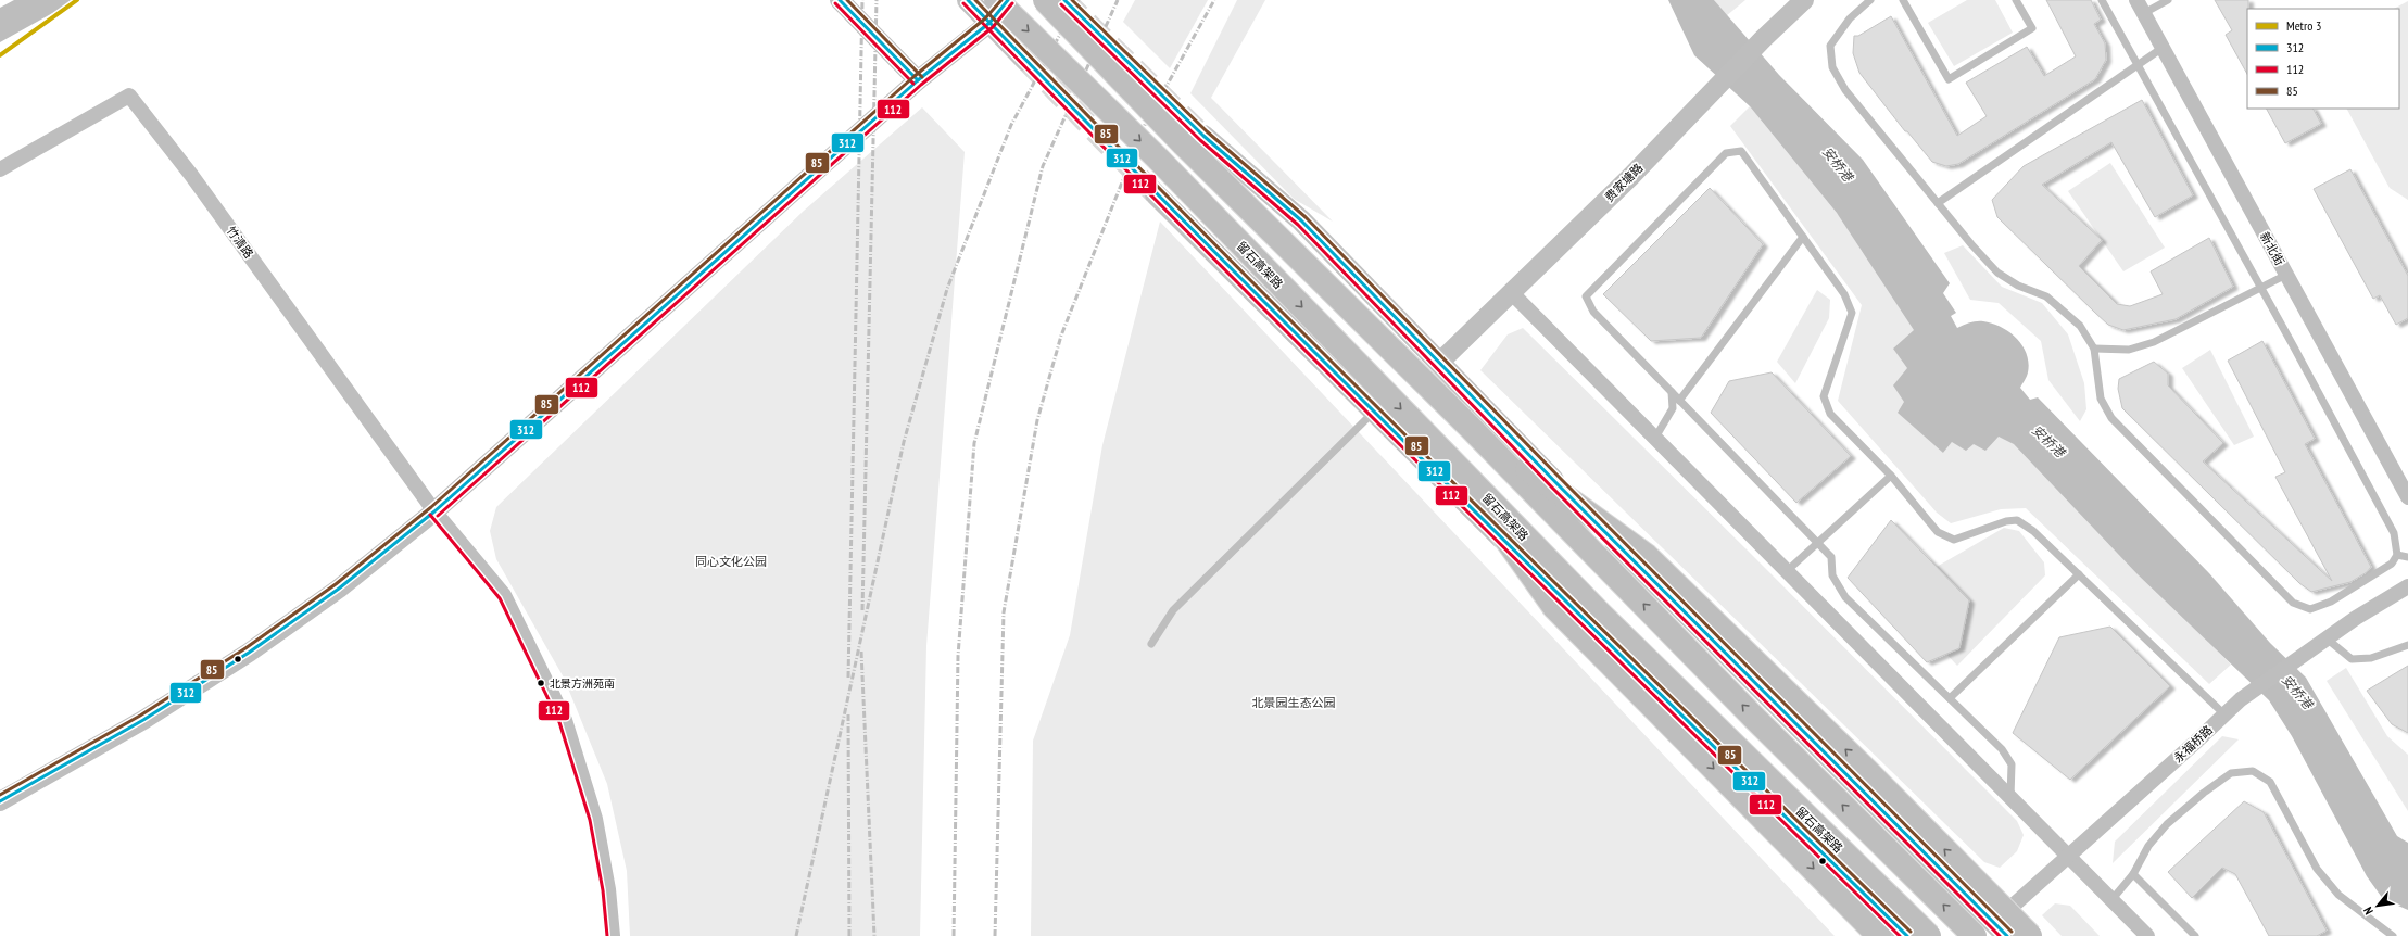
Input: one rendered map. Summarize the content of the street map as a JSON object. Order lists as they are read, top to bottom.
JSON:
{
  "streets": {
    "highway": ["留石高架路"],
    "street": [
      "费家塘路",
      "竹清路",
      "新北街",
      "永福桥路"
    ]
  },
  "water": ["安桥港"],
  "parks": ["同心文化公园", "北景园生态公园"],
  "places": ["北景方洲苑南"],
  "lines": [
    "metro line 3",
    "transit line 312",
    "transit line 85",
    "transit line 112"
  ],
  "legend": [
    "Metro 3",
    "312",
    "112",
    "85"
  ],
  "north": "bottom left"
}
